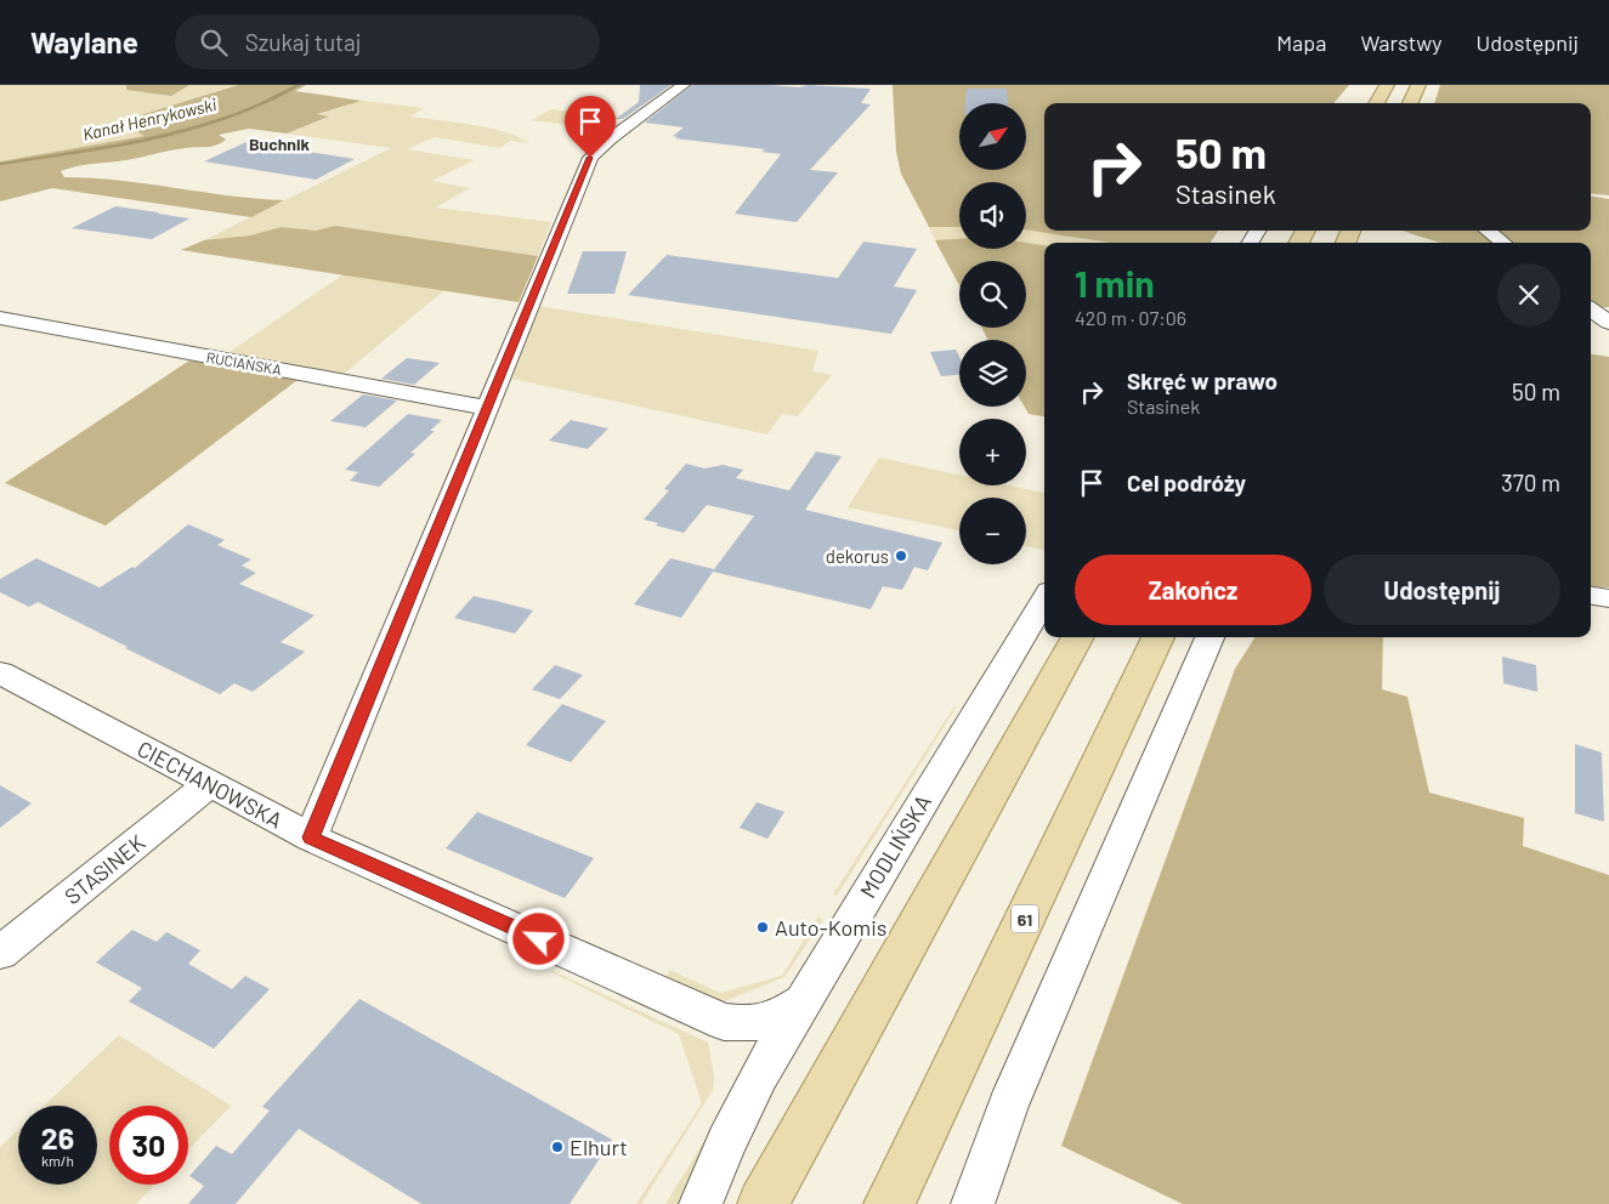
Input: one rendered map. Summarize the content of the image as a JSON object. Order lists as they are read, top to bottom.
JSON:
{
  "streets": {
    "main road": ["61"],
    "street": [
      "RUCIAŃSKA",
      "CIECHANOWSKA",
      "MODLIŃSKA",
      "STASINEK"
    ]
  },
  "crossings": [
    ["CIECHANOWSKA", "MODLIŃSKA"],
    ["CIECHANOWSKA", "STASINEK"]
  ],
  "districts": ["Buchnik"],
  "water": ["Kanał Henrykowski"],
  "places": ["dekorus", "Auto-Komis", "Elhurt"],
  "north": "top right",
  "page": {
    "header": "Waylane",
    "search": "Szukaj tutaj",
    "nav": ["Mapa", "Warstwy", "Udostępnij"],
    "map_buttons": ["+", "−"],
    "turn": ["50 m", "Stasinek"],
    "heading": ["1 min", "420 m · 07:06"],
    "list": [
      {
        "name": "Skręć w prawo",
        "note": "Stasinek",
        "value": "50 m"
      },
      {
        "name": "Cel podróży",
        "value": "370 m"
      }
    ],
    "buttons": ["Zakończ", "Udostępnij"],
    "speed": "26 km/h",
    "limit": "30"
  }
}
